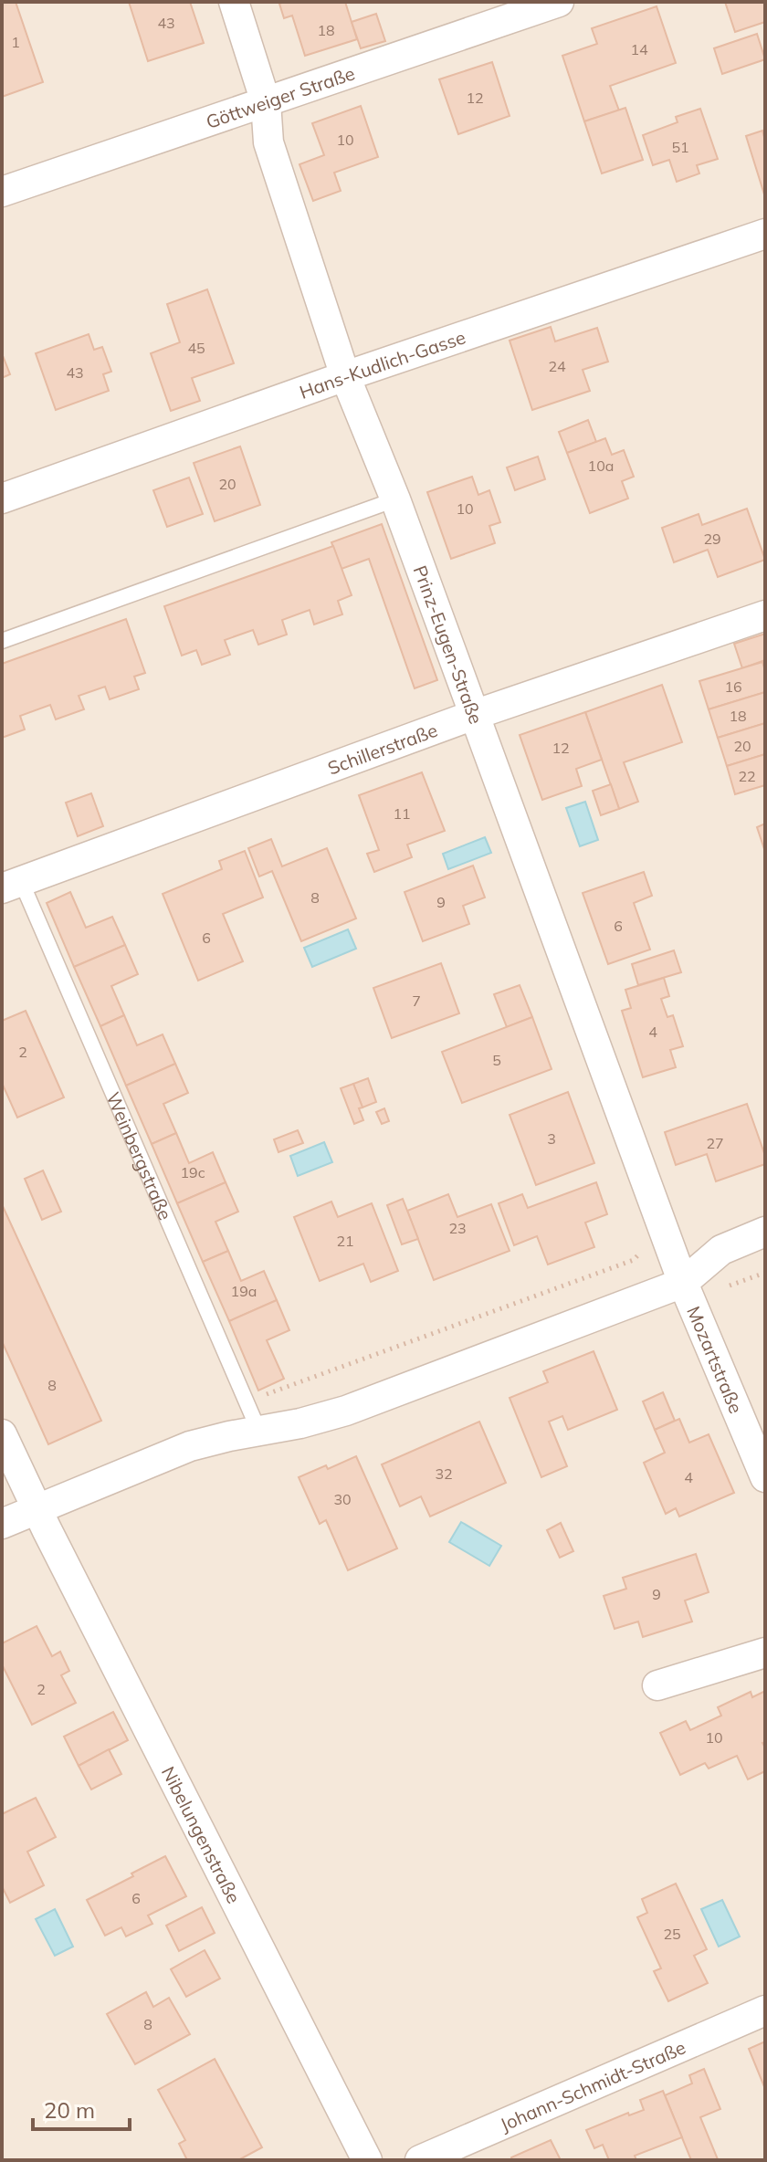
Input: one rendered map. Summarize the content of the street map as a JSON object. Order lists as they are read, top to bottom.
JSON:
{
  "streets": {
    "street": [
      "Göttweiger Straße",
      "Hans-Kudlich-Gasse",
      "Prinz-Eugen-Straße",
      "Schillerstraße",
      "Mozartstraße",
      "Nibelungenstraße",
      "Johann-Schmidt-Straße"
    ],
    "lane": ["Weinbergstraße"]
  },
  "crossings": [
    ["Göttweiger Straße", "Prinz-Eugen-Straße"],
    ["Hans-Kudlich-Gasse", "Prinz-Eugen-Straße"],
    ["Prinz-Eugen-Straße", "Schillerstraße"],
    ["Prinz-Eugen-Straße", "Mozartstraße"],
    ["Schillerstraße", "Weinbergstraße"]
  ],
  "house_numbers": [
    "43",
    "18",
    "1",
    "14",
    "12",
    "10",
    "51",
    "45",
    "24",
    "43",
    "10a",
    "20",
    "10",
    "29",
    "16",
    "18",
    "20",
    "12",
    "22",
    "11",
    "8",
    "9",
    "6",
    "6",
    "7",
    "4",
    "2",
    "5",
    "3",
    "27",
    "19c",
    "23",
    "21",
    "19a",
    "8",
    "32",
    "4",
    "30",
    "9",
    "2",
    "10",
    "6",
    "25",
    "8"
  ],
  "scale_bar": "20 m"
}
